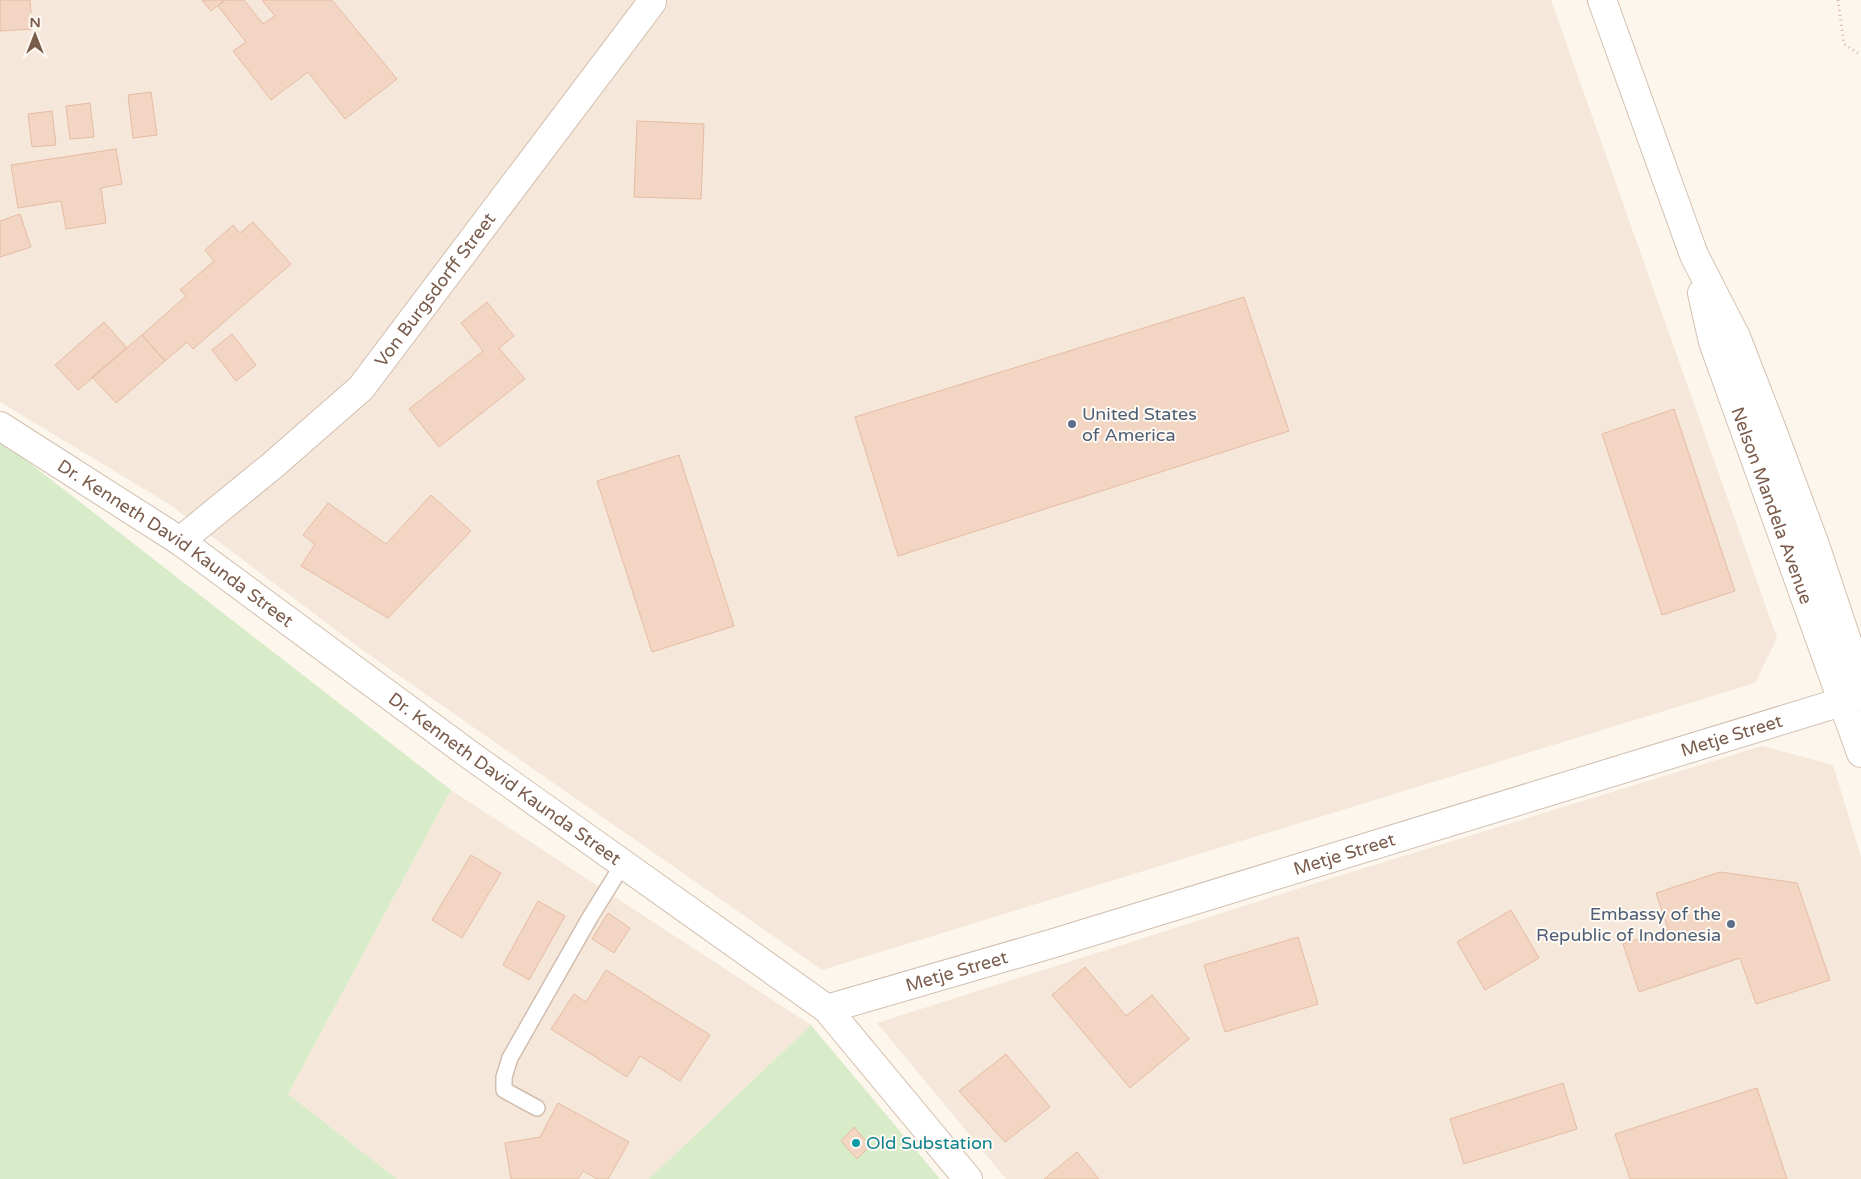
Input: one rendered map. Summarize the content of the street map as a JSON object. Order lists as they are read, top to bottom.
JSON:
{
  "streets": {
    "street": [
      "Von Burgsdorff Street",
      "Nelson Mandela Avenue",
      "Dr. Kenneth David Kaunda Street",
      "Metje Street"
    ]
  },
  "crossings": [
    ["Von Burgsdorff Street", "Dr. Kenneth David Kaunda Street"],
    ["Nelson Mandela Avenue", "Metje Street"],
    ["Dr. Kenneth David Kaunda Street", "Metje Street"]
  ],
  "places": ["United States of America", "Embassy of the Republic of Indonesia", "Old Substation"],
  "north": "top"
}
